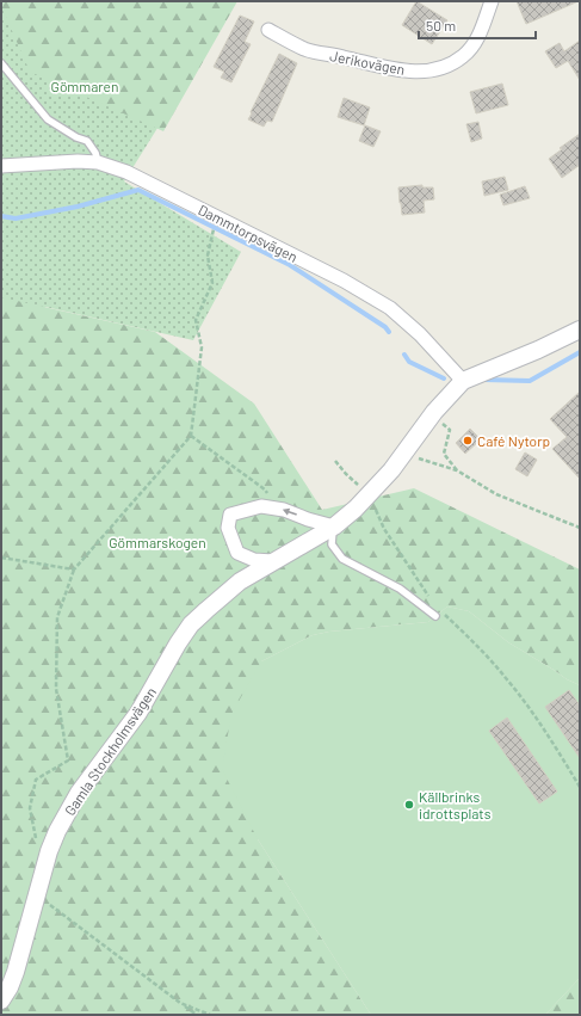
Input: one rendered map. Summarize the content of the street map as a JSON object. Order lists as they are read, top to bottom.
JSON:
{
  "streets": {
    "street": ["Jerikovägen", "Dammtorpsvägen", "Gamla Stockholmsvägen"]
  },
  "crossings": [
    ["Dammtorpsvägen", "Gamla Stockholmsvägen"]
  ],
  "parks": ["Gömmaren", "Gömmarskogen"],
  "places": ["Café Nytorp", "Källbrinks idrottsplats"],
  "scale_bar": "50 m"
}
